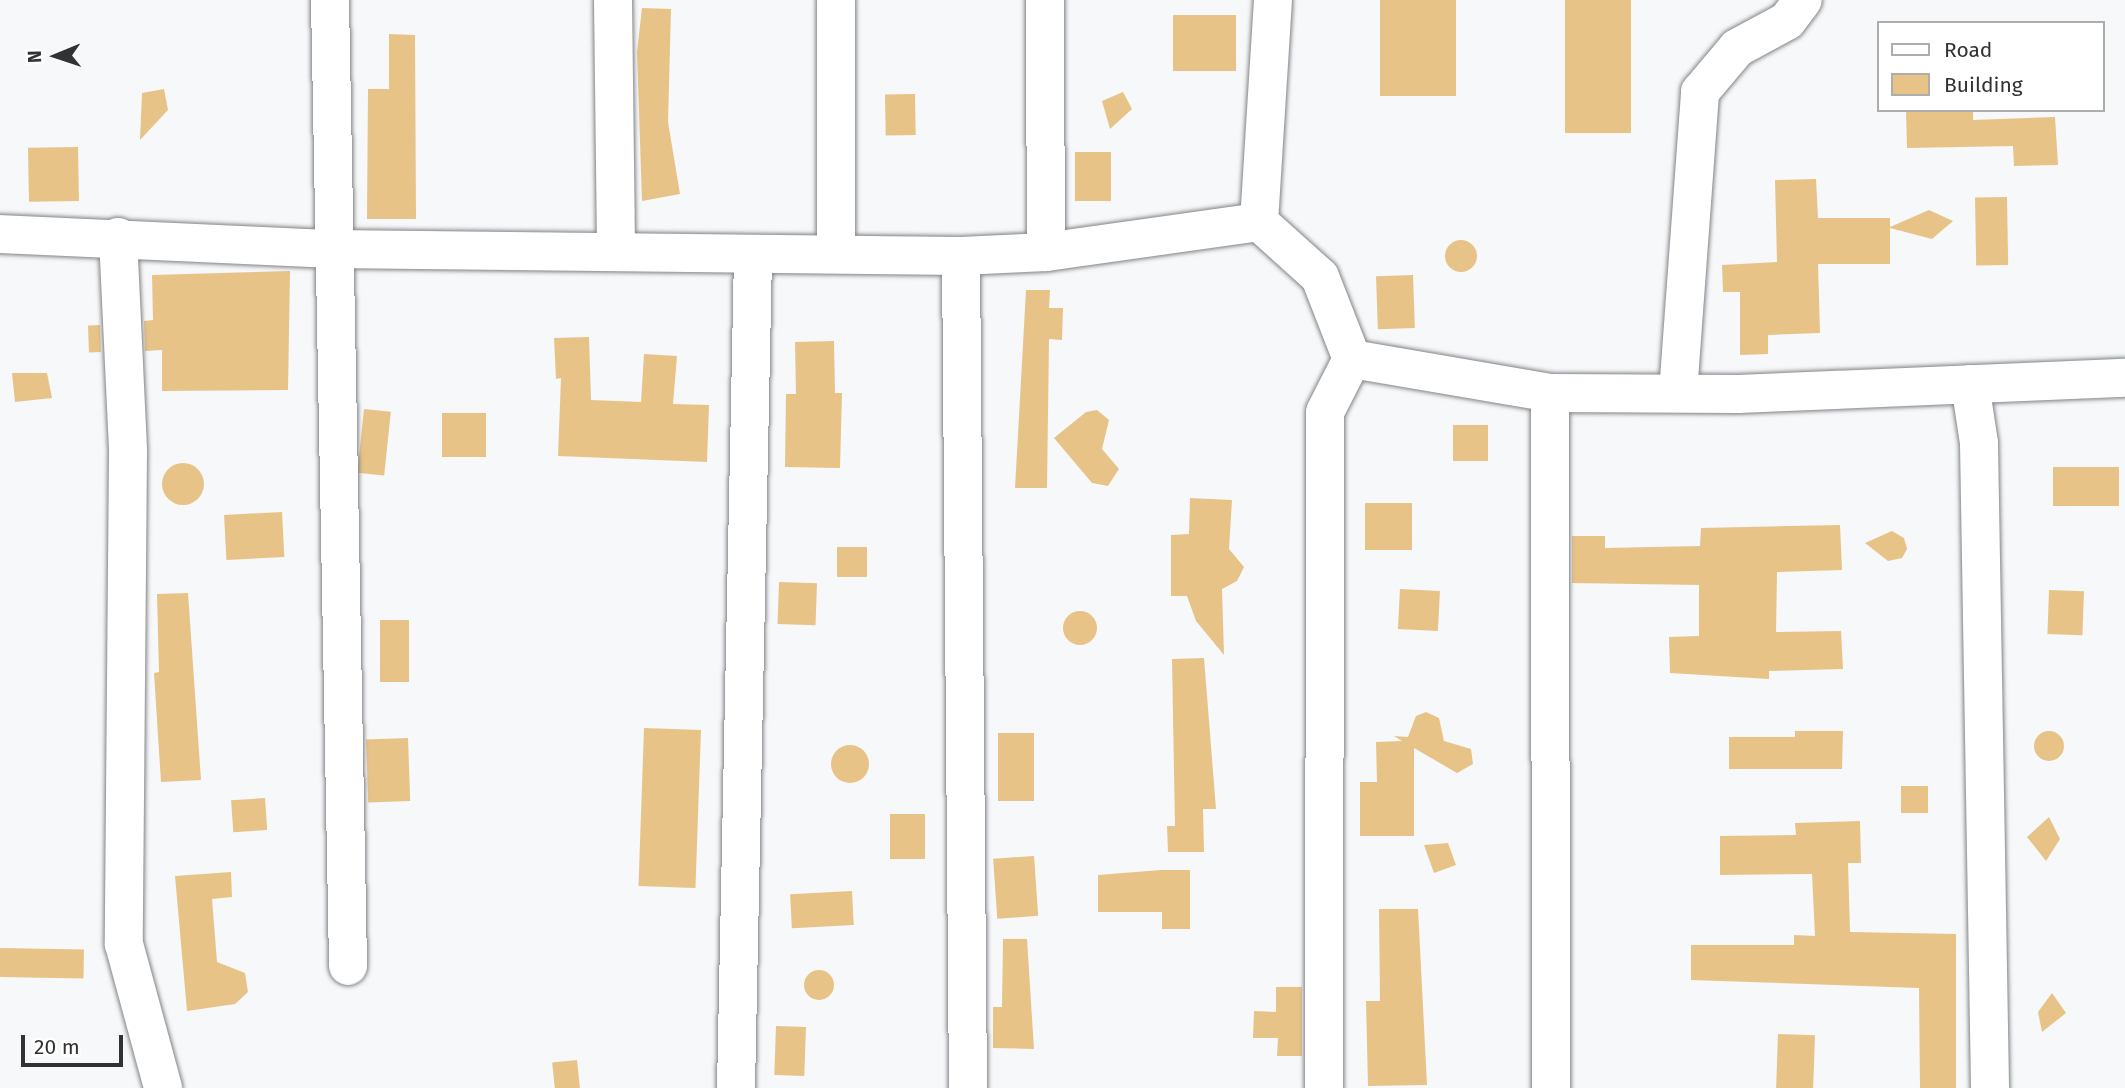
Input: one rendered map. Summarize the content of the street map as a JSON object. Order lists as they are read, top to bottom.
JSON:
{
  "legend": ["Road", "Building"],
  "scale_bar": "20 m",
  "north": "left"
}
